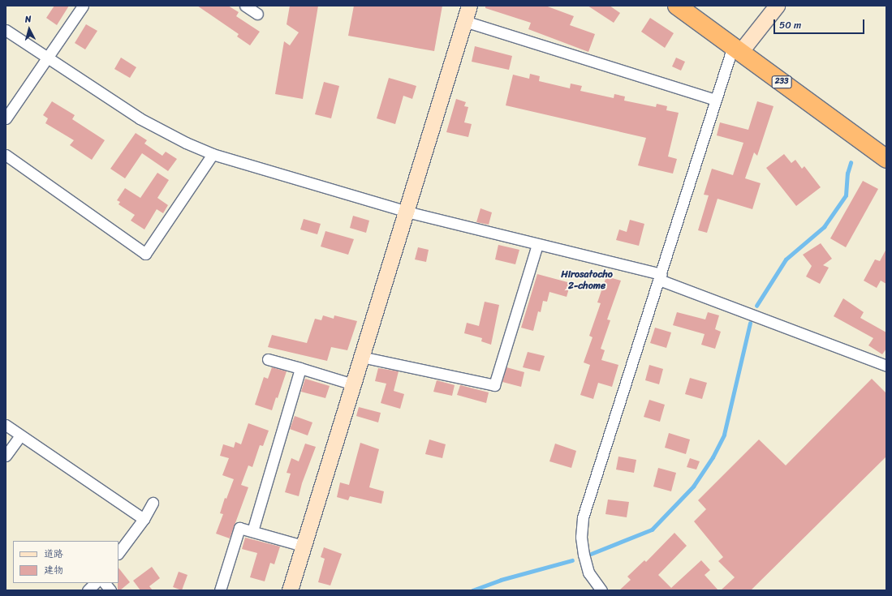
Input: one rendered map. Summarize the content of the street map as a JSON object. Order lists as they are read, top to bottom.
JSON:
{
  "streets": {
    "highway": ["233"]
  },
  "districts": ["Hirosatocho 2-chome"],
  "legend": ["道路", "建物"],
  "scale_bar": "50 m",
  "north": "top"
}
